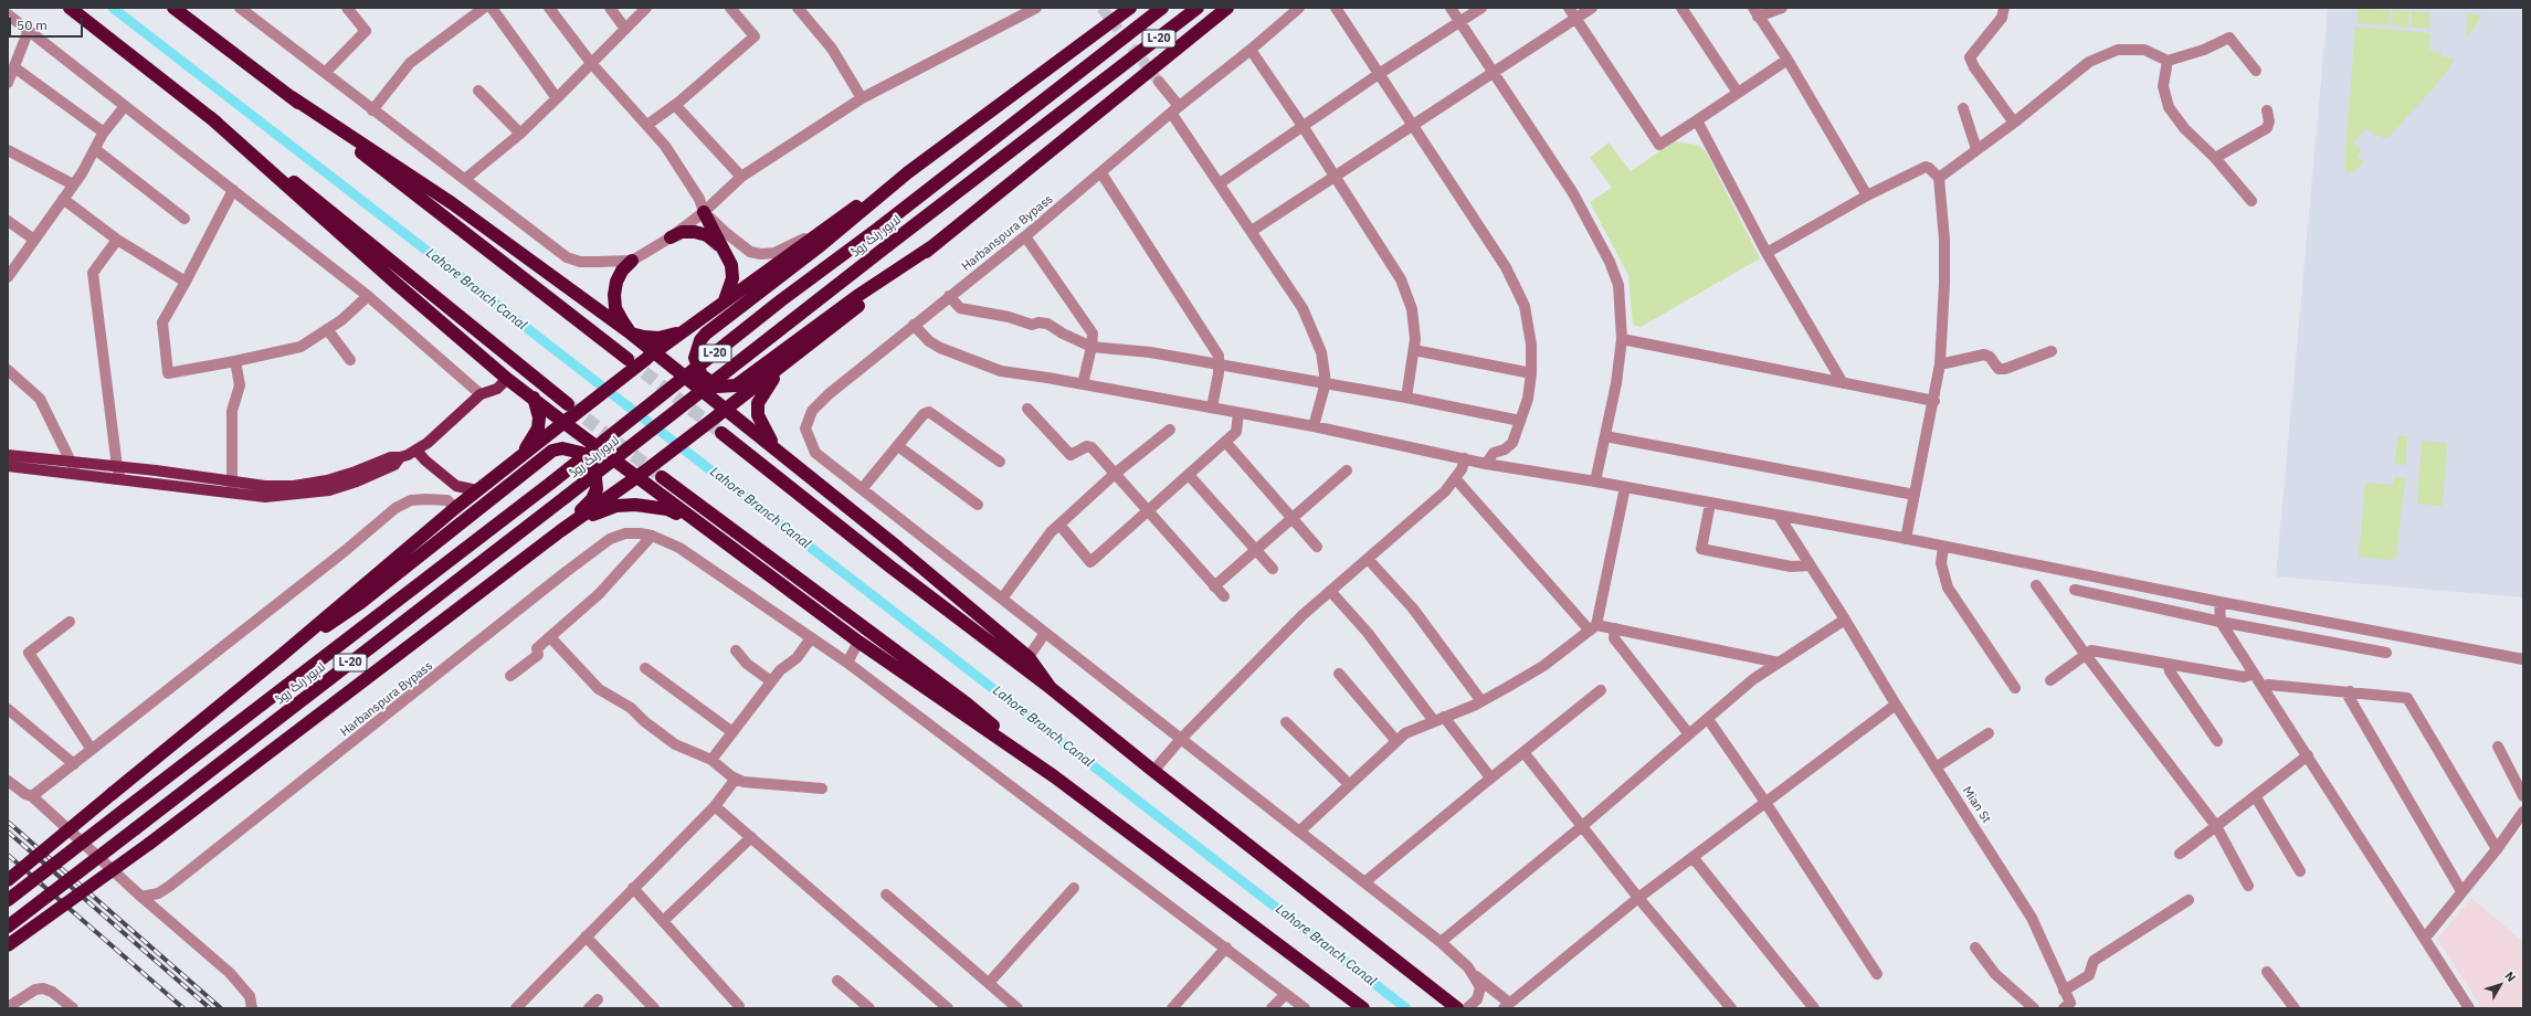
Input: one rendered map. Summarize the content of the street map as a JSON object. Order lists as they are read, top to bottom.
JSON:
{
  "streets": {
    "highway": ["L-20", "لاہور رنگ روڈ"],
    "street": ["Harbanspura Bypass", "Mian St"]
  },
  "water": ["Lahore Branch Canal"],
  "scale_bar": "50 m",
  "north": "top right"
}
